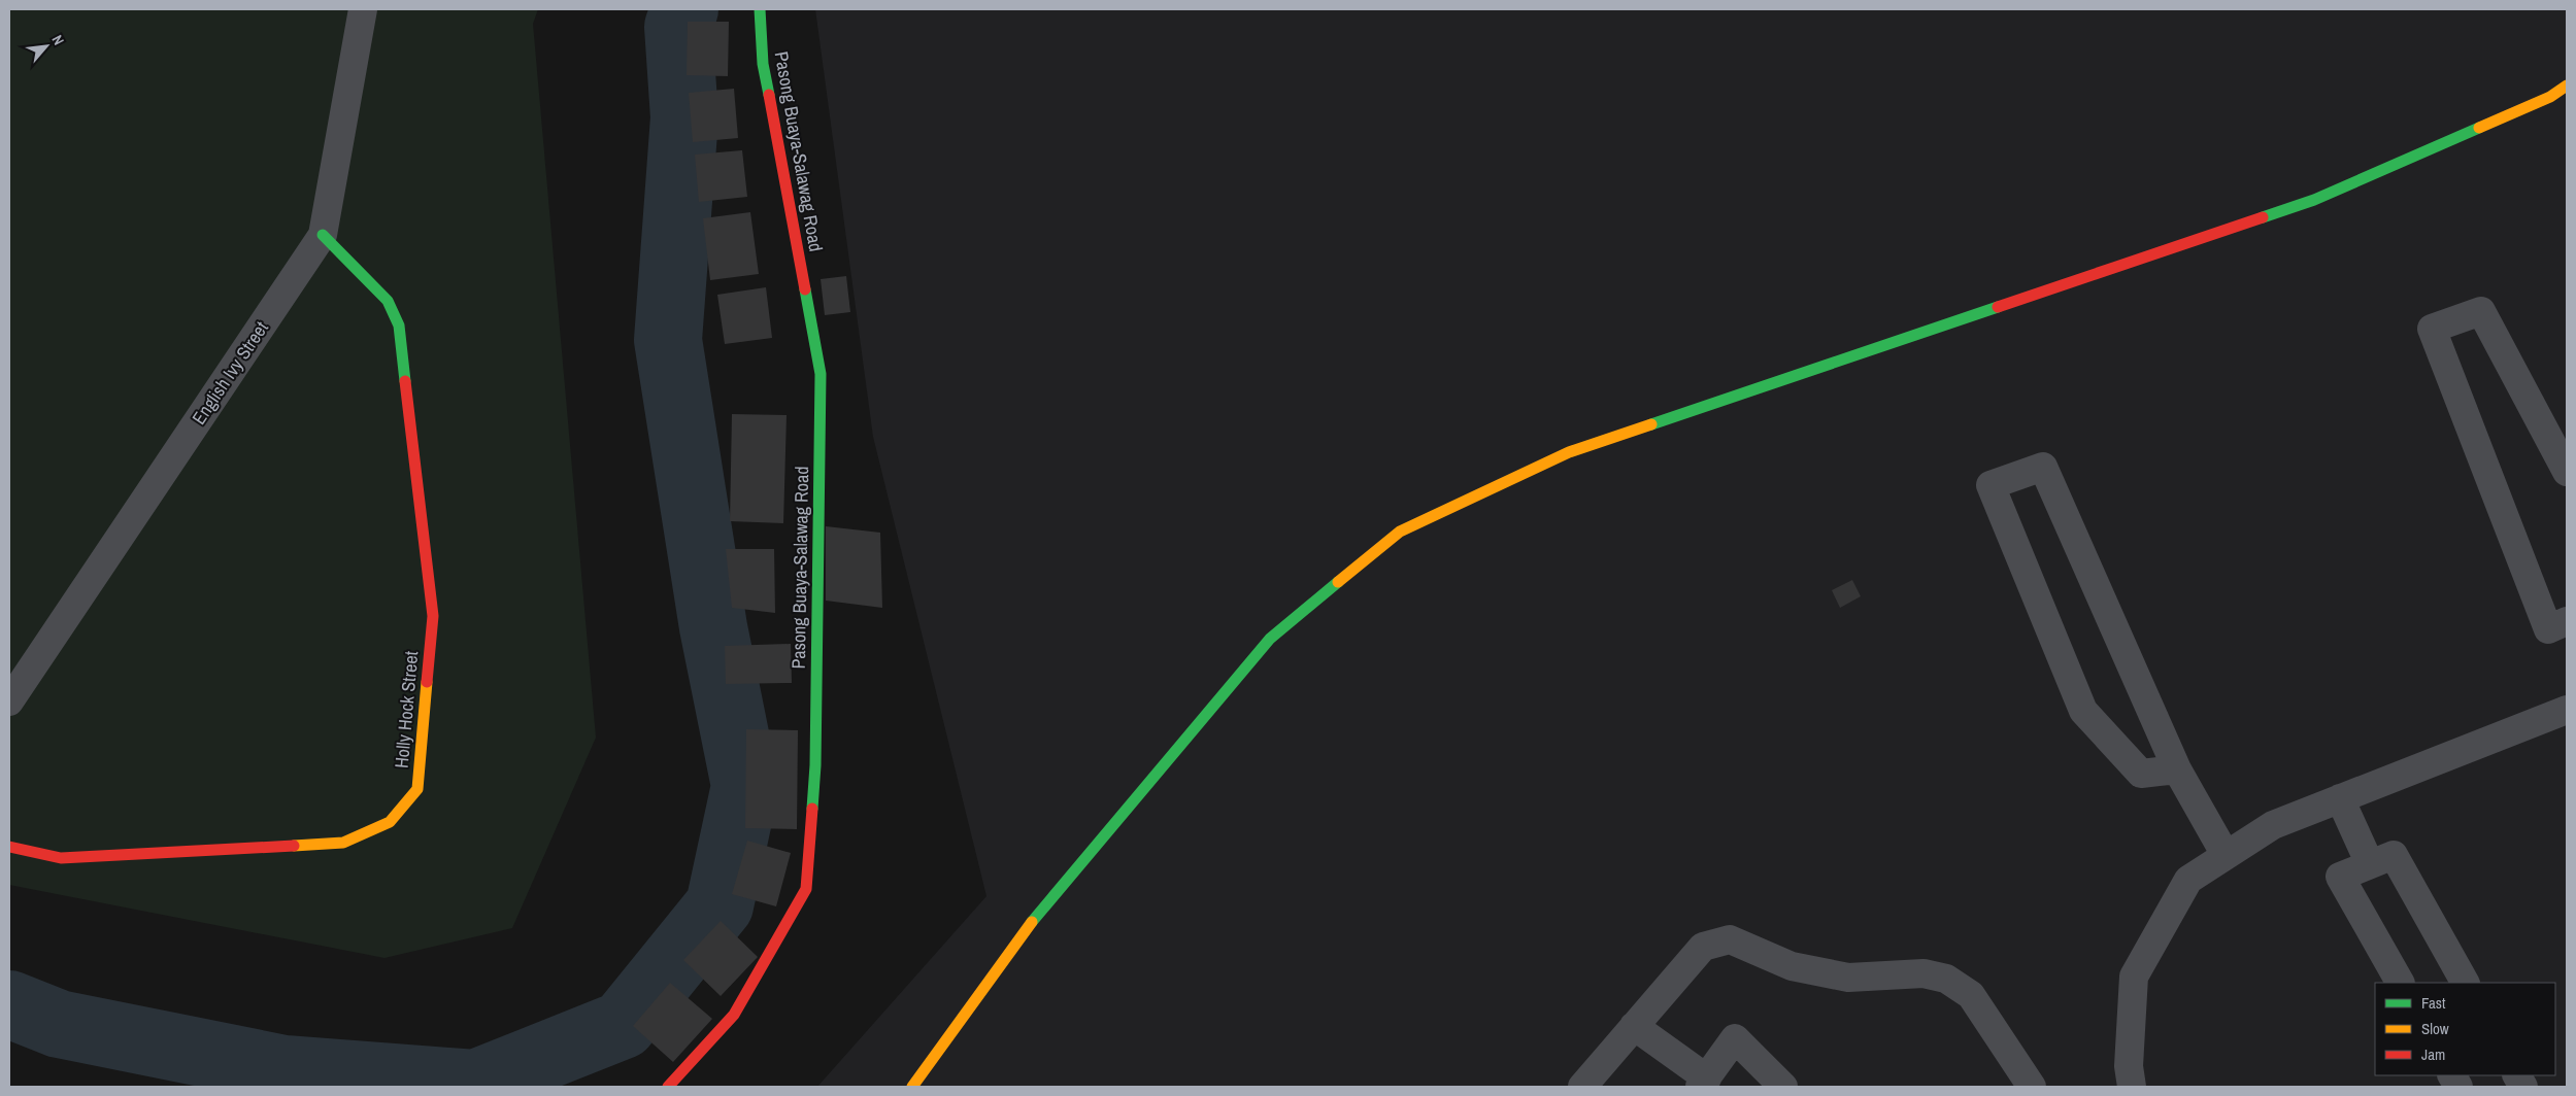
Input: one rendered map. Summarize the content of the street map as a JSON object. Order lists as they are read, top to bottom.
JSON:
{
  "streets": {
    "street": ["Pasong Buaya-Salawag Road", "English Ivy Street", "Holly Hock Street"]
  },
  "crossings": [
    ["English Ivy Street", "Holly Hock Street"]
  ],
  "legend": ["Fast", "Slow", "Jam"],
  "north": "top right"
}
